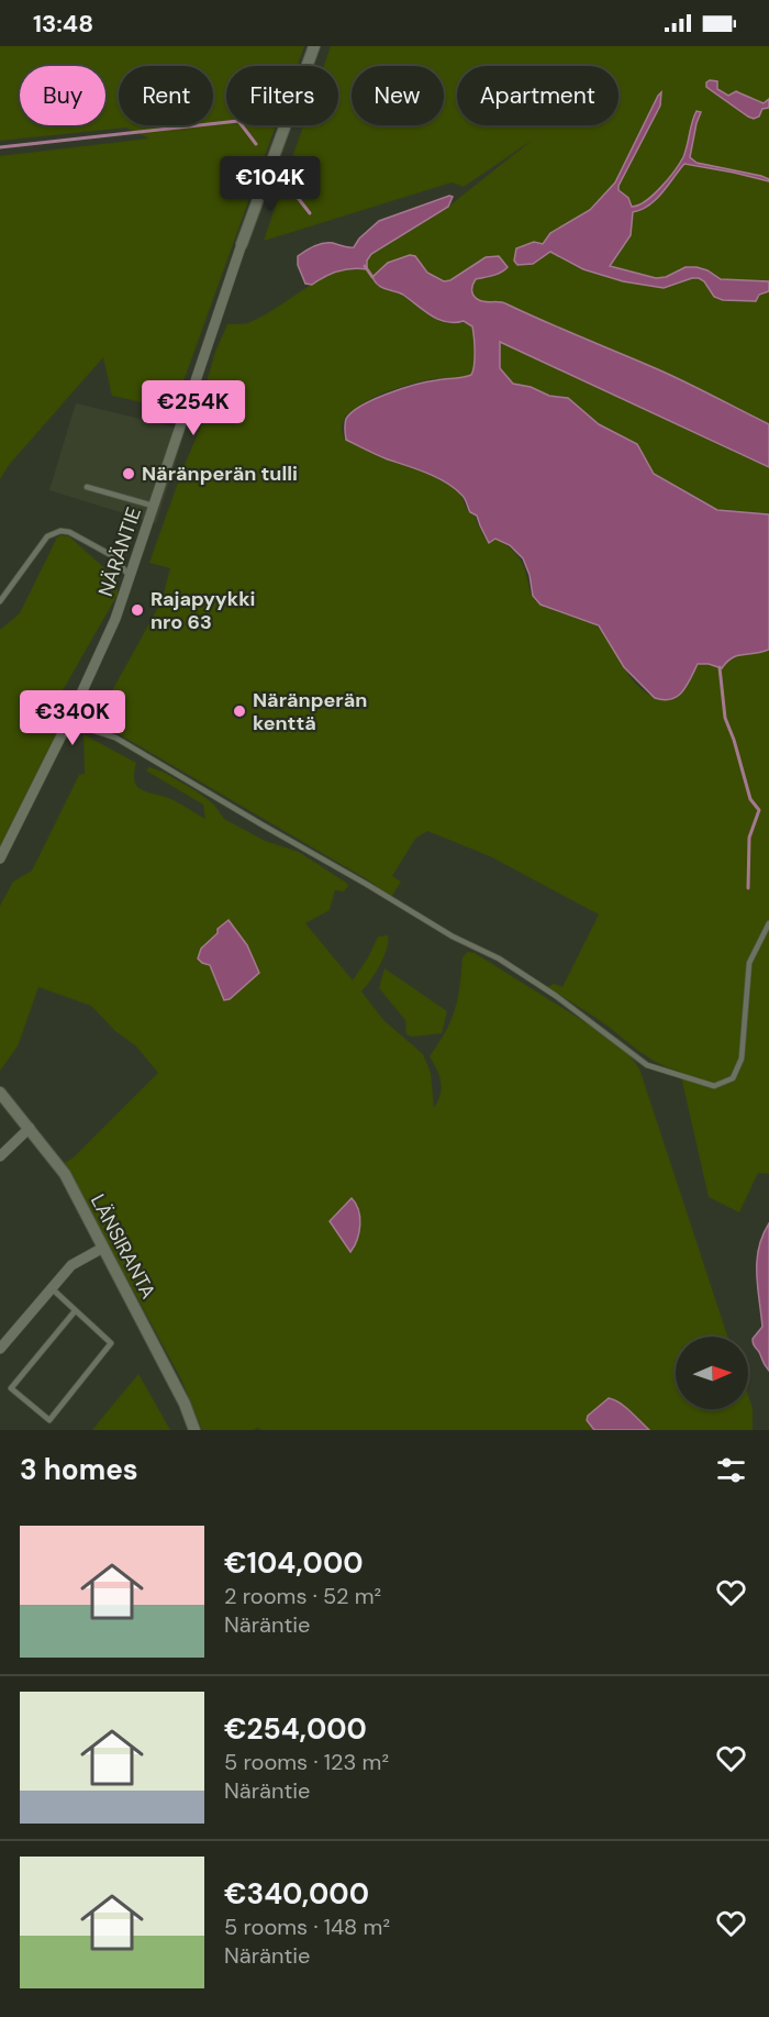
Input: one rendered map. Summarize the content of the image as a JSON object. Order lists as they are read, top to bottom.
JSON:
{
  "streets": {
    "street": ["NÄRÄNTIE", "LÄNSIRANTA"]
  },
  "places": ["Näränperän tulli", "Rajapyykki nro 63", "Näränperän kenttä"],
  "north": "right",
  "page": {
    "status": "13:48",
    "chip": [
      "Buy",
      "Rent",
      "Filters",
      "New",
      "Apartment"
    ],
    "price": ["€104K", "€254K", "€340K"],
    "heading": "3 homes",
    "list": [
      {
        "name": "€104,000",
        "note": "2 rooms · 52 m² · Näräntie"
      },
      {
        "name": "€254,000",
        "note": "5 rooms · 123 m² · Näräntie"
      },
      {
        "name": "€340,000",
        "note": "5 rooms · 148 m² · Näräntie"
      }
    ]
  }
}
